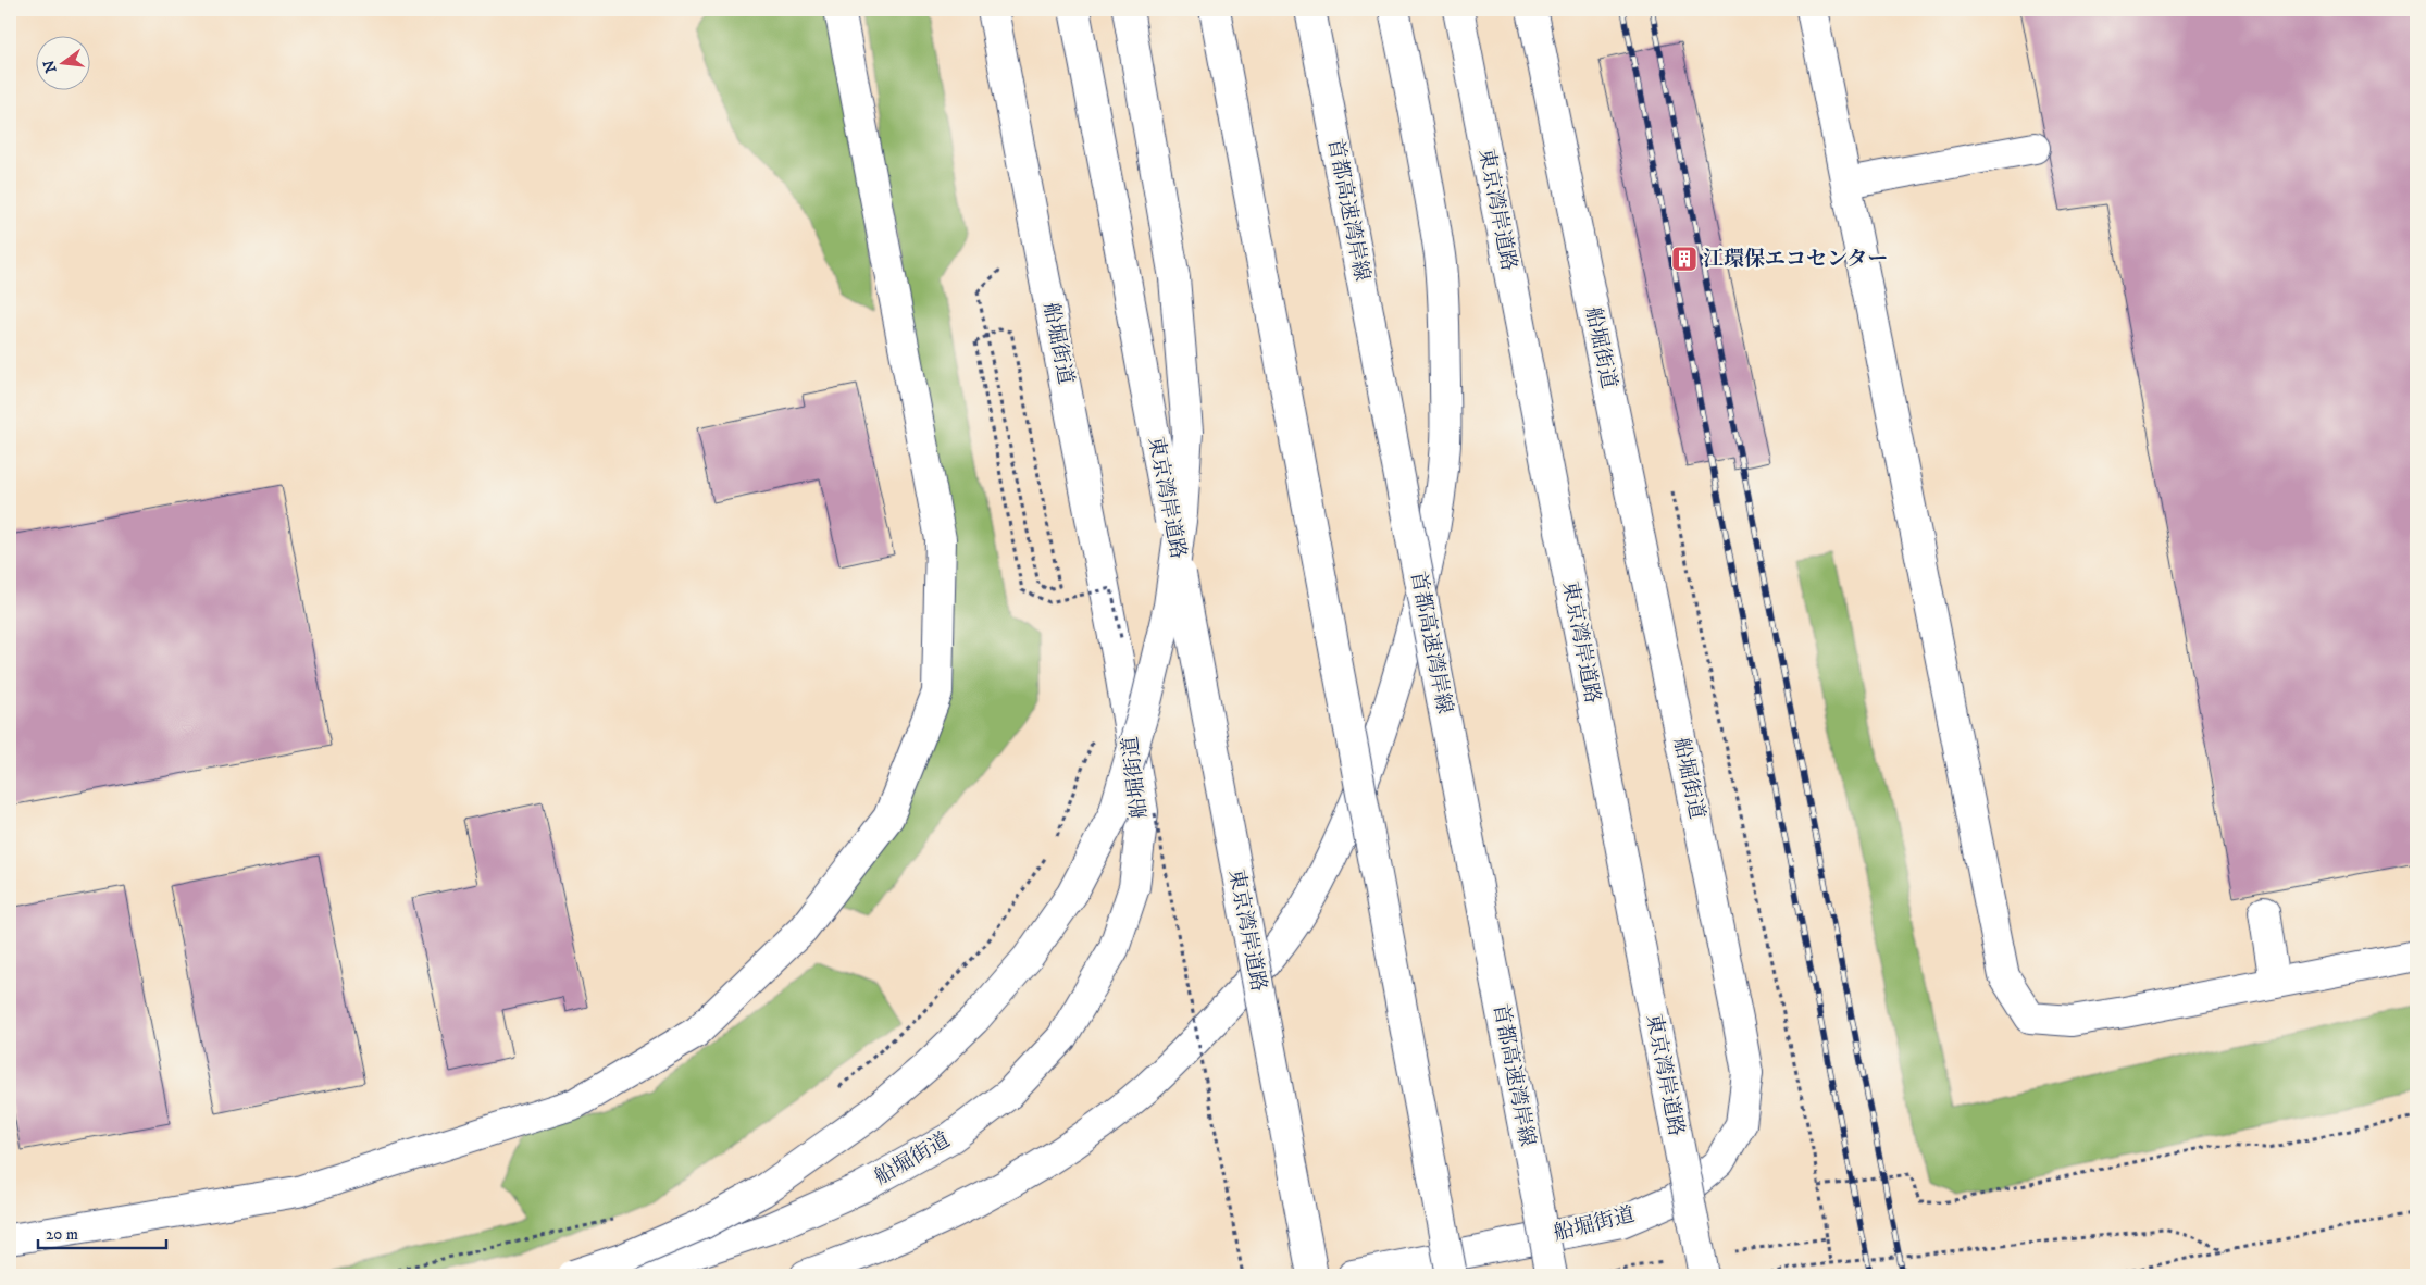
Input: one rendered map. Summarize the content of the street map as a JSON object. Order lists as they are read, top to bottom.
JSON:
{
  "streets": {
    "main road": ["首都高速湾岸線", "東京湾岸道路", "船堀街道"]
  },
  "places": {
    "building": ["江環保エコセンター"]
  },
  "scale_bar": "20 m",
  "north": "left"
}
